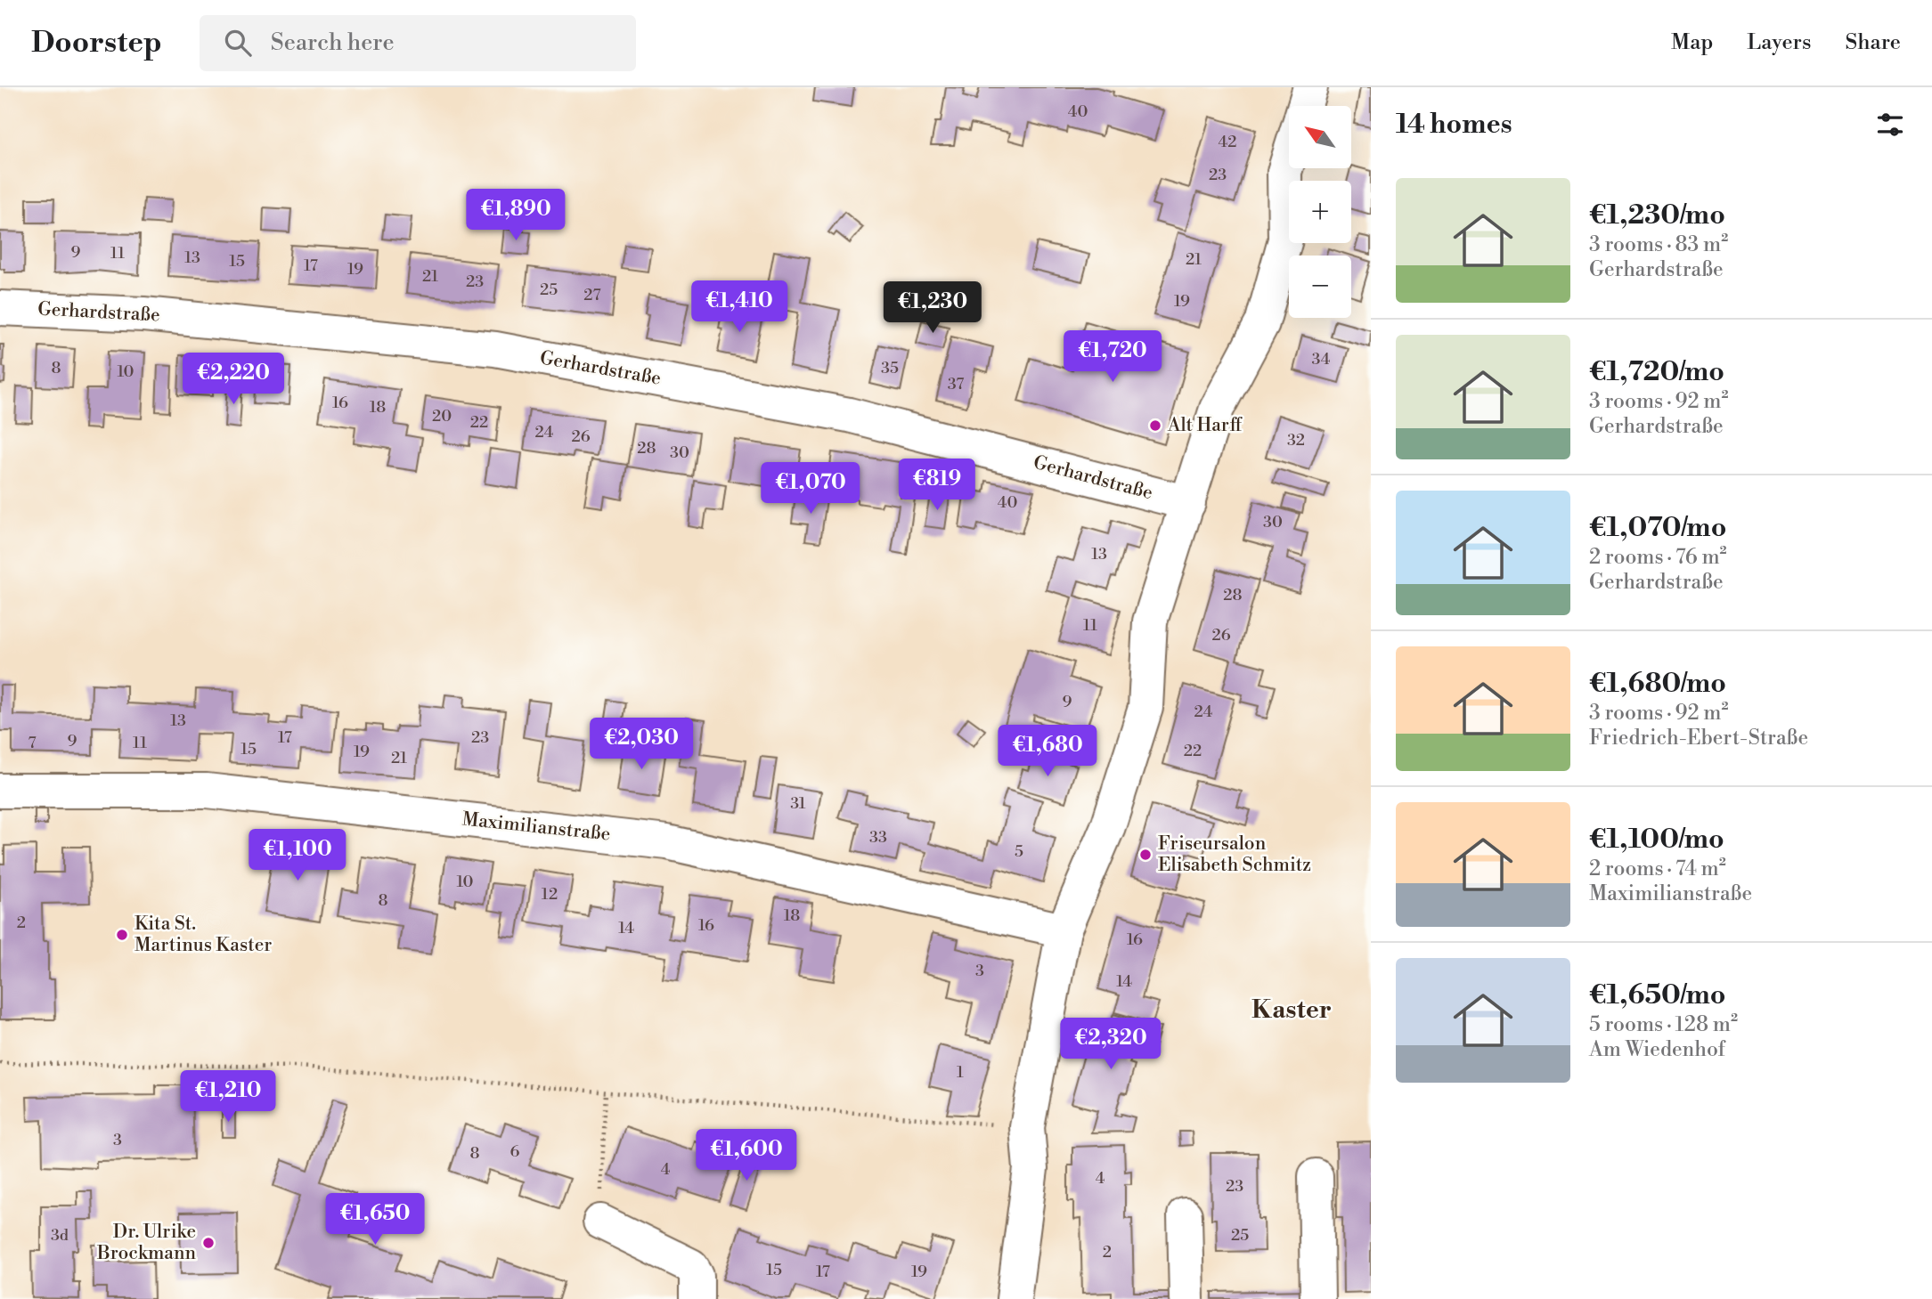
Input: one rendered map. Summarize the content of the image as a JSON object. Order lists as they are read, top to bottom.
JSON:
{
  "streets": {
    "street": ["Gerhardstraße", "Maximilianstraße"]
  },
  "districts": ["Kaster"],
  "places": [
    "Alt Harff",
    "Friseursalon Elisabeth Schmitz",
    "Kita St. Martinus Kaster",
    "Dr. Ulrike Brockmann"
  ],
  "house_numbers": [
    "40",
    "42",
    "23",
    "9",
    "11",
    "13",
    "21",
    "15",
    "17",
    "19",
    "21",
    "23",
    "25",
    "27",
    "19",
    "34",
    "8",
    "35",
    "10",
    "37",
    "16",
    "18",
    "20",
    "22",
    "24",
    "26",
    "32",
    "28",
    "30",
    "40",
    "30",
    "13",
    "28",
    "11",
    "26",
    "9",
    "24",
    "13",
    "17",
    "23",
    "9",
    "7",
    "11",
    "15",
    "22",
    "19",
    "21",
    "31",
    "33",
    "5",
    "10",
    "12",
    "8",
    "18",
    "2",
    "16",
    "14",
    "16",
    "3",
    "14",
    "1",
    "3",
    "6",
    "8",
    "4",
    "4",
    "23",
    "3d",
    "25",
    "2",
    "15",
    "17",
    "19"
  ],
  "north": "top left",
  "page": {
    "header": "Doorstep",
    "search": "Search here",
    "nav": ["Map", "Layers", "Share"],
    "heading": "14 homes",
    "map_buttons": ["+", "−"],
    "list": [
      {
        "name": "€1,230/mo",
        "note": "3 rooms · 83 m² · Gerhardstraße"
      },
      {
        "name": "€1,720/mo",
        "note": "3 rooms · 92 m² · Gerhardstraße"
      },
      {
        "name": "€1,070/mo",
        "note": "2 rooms · 76 m² · Gerhardstraße"
      },
      {
        "name": "€1,680/mo",
        "note": "3 rooms · 92 m² · Friedrich-Ebert-Straße"
      },
      {
        "name": "€1,100/mo",
        "note": "2 rooms · 74 m² · Maximilianstraße"
      },
      {
        "name": "€1,650/mo",
        "note": "5 rooms · 128 m² · Am Wiedenhof"
      }
    ],
    "price": [
      "€1,890",
      "€1,410",
      "€1,230",
      "€1,720",
      "€2,220",
      "€819",
      "€1,070",
      "€2,030",
      "€1,680",
      "€1,100",
      "€2,320",
      "€1,210",
      "€1,600",
      "€1,650"
    ]
  }
}
